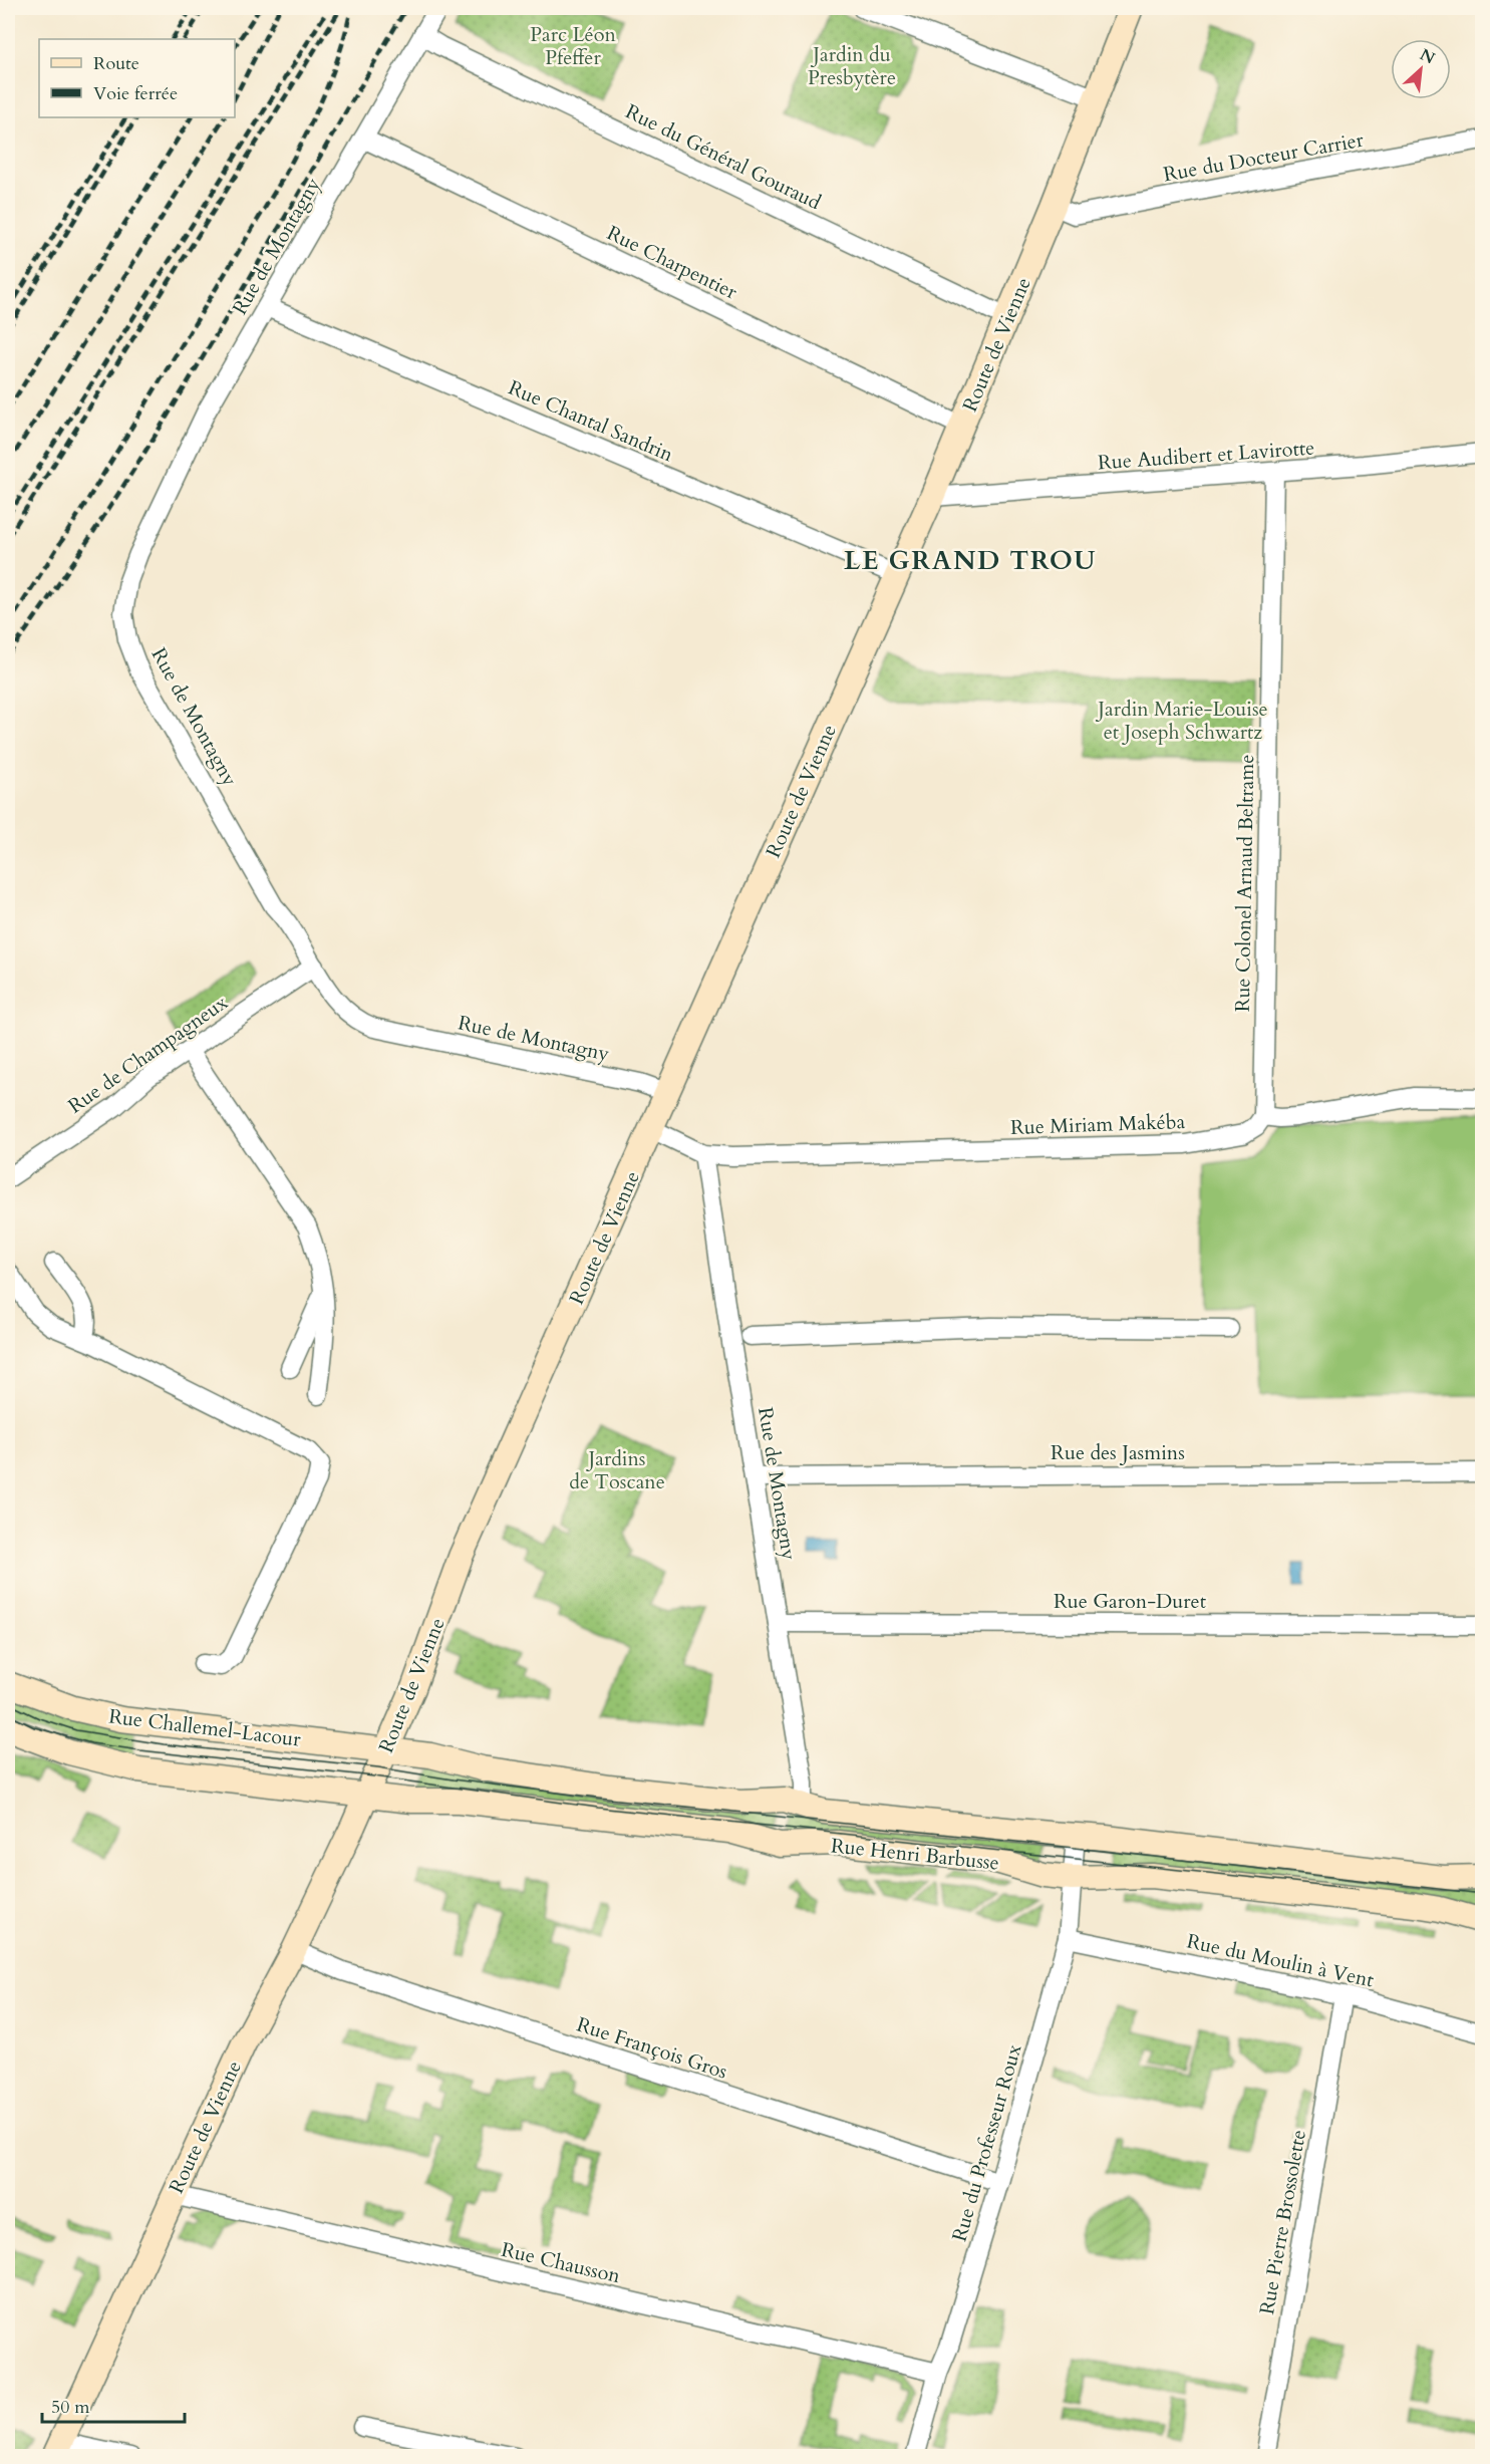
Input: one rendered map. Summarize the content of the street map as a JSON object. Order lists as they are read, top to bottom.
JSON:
{
  "streets": {
    "street": [
      "Rue du Général Gouraud",
      "Rue du Docteur Carrier",
      "Rue de Montagny",
      "Rue Charpentier",
      "Route de Vienne",
      "Rue Chantal Sandrin",
      "Rue Audibert et Lavirotte",
      "Rue Colonel Arnaud Beltrame",
      "Rue de Champagneux",
      "Rue Miriam Makéba",
      "Rue des Jasmins",
      "Rue Garon-Duret",
      "Rue Challemel-Lacour",
      "Rue Henri Barbusse",
      "Rue du Moulin à Vent",
      "Rue François Gros",
      "Rue du Professeur Roux",
      "Rue Pierre Brossolette",
      "Rue Chausson"
    ]
  },
  "crossings": [
    ["Rue du Général Gouraud", "Rue de Montagny"],
    ["Rue du Général Gouraud", "Route de Vienne"],
    ["Rue du Docteur Carrier", "Route de Vienne"],
    ["Rue de Montagny", "Rue Charpentier"],
    ["Rue de Montagny", "Route de Vienne"],
    ["Rue de Montagny", "Rue Chantal Sandrin"],
    ["Rue de Montagny", "Rue de Champagneux"],
    ["Rue de Montagny", "Rue Miriam Makéba"],
    ["Rue de Montagny", "Rue des Jasmins"],
    ["Rue de Montagny", "Rue Garon-Duret"],
    ["Rue de Montagny", "Rue Henri Barbusse"],
    ["Rue Charpentier", "Route de Vienne"],
    ["Route de Vienne", "Rue Chantal Sandrin"],
    ["Route de Vienne", "Rue Audibert et Lavirotte"],
    ["Route de Vienne", "Rue Challemel-Lacour"],
    ["Route de Vienne", "Rue Henri Barbusse"],
    ["Route de Vienne", "Rue François Gros"],
    ["Route de Vienne", "Rue Chausson"],
    ["Rue Audibert et Lavirotte", "Rue Colonel Arnaud Beltrame"],
    ["Rue Colonel Arnaud Beltrame", "Rue Miriam Makéba"],
    ["Rue Challemel-Lacour", "Rue Henri Barbusse"],
    ["Rue Henri Barbusse", "Rue du Professeur Roux"],
    ["Rue du Moulin à Vent", "Rue du Professeur Roux"],
    ["Rue du Moulin à Vent", "Rue Pierre Brossolette"],
    ["Rue François Gros", "Rue du Professeur Roux"],
    ["Rue du Professeur Roux", "Rue Chausson"]
  ],
  "districts": ["LE GRAND TROU"],
  "parks": [
    "Parc Léon Pfeffer",
    "Jardin du Presbytère",
    "Jardin Marie-Louise et Joseph Schwartz",
    "Jardins de Toscane"
  ],
  "legend": ["Route", "Voie ferrée"],
  "scale_bar": "50 m",
  "north": "top right"
}
